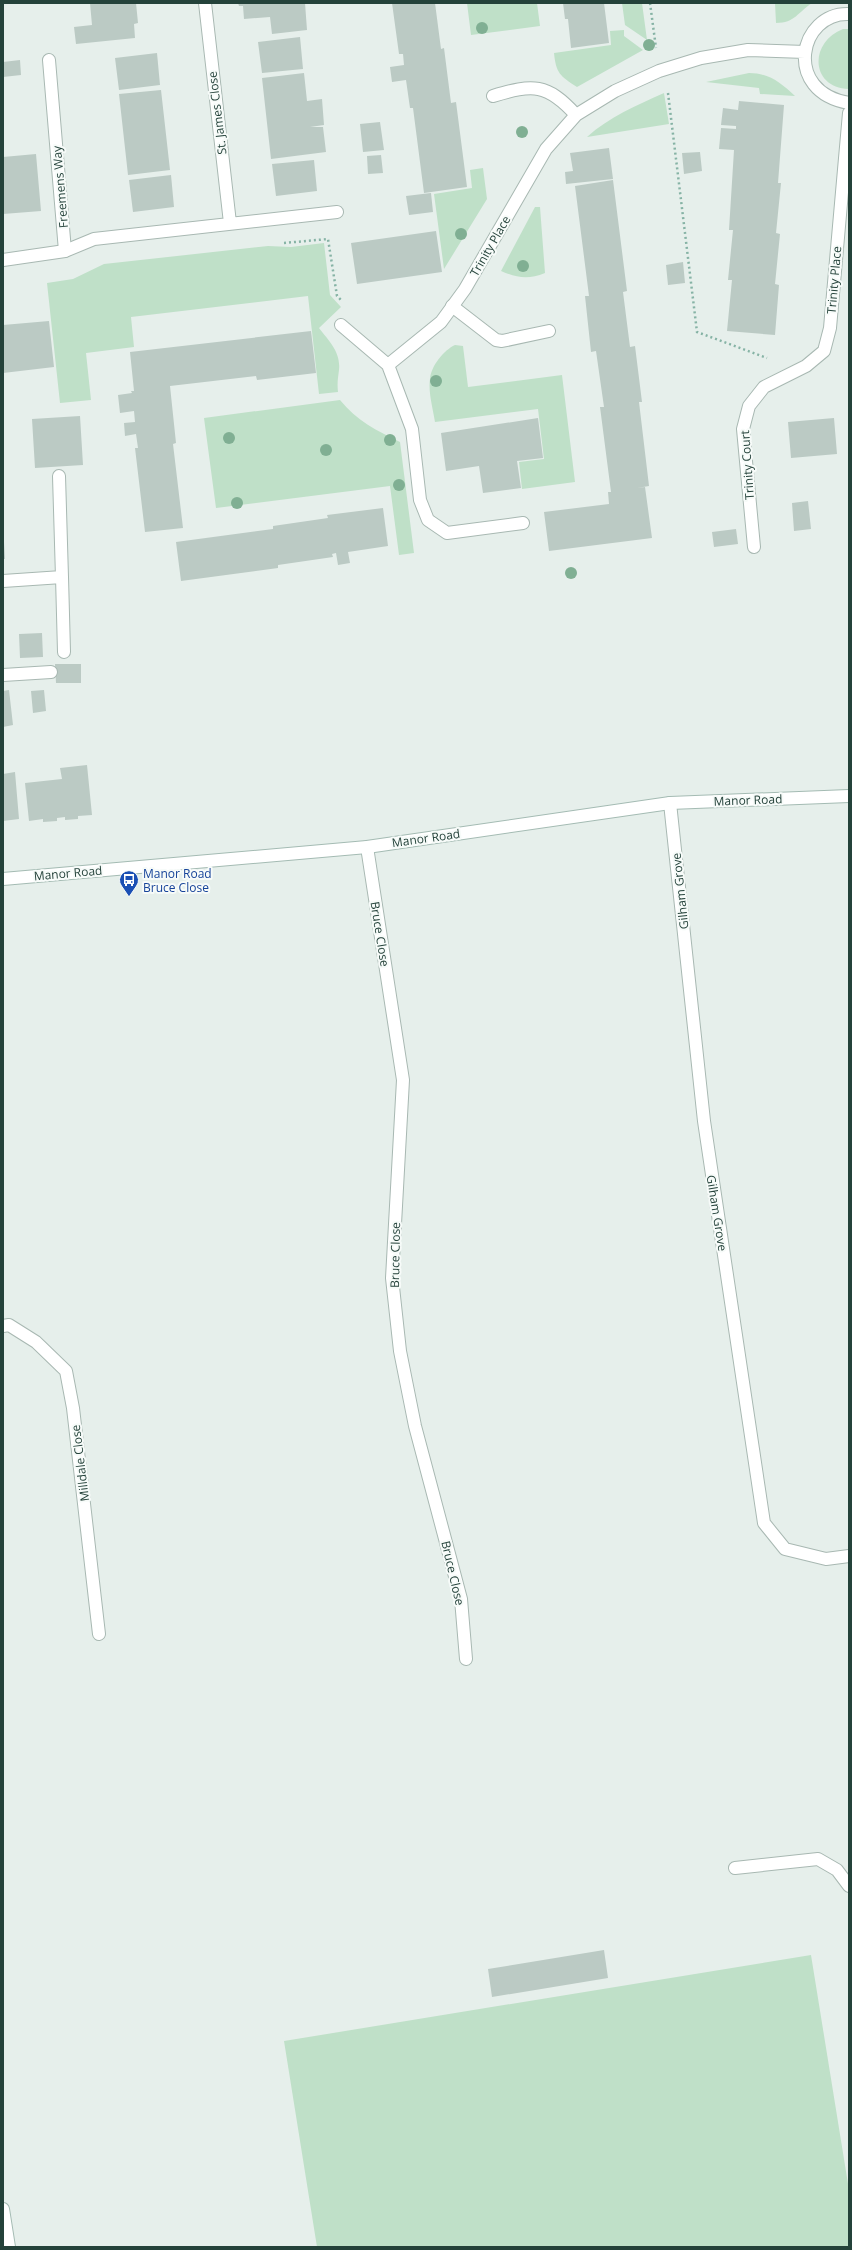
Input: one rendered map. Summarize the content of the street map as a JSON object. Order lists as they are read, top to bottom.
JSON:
{
  "streets": {
    "street": [
      "St. James Close",
      "Freemens Way",
      "Trinity Place",
      "Trinity Court",
      "Manor Road",
      "Gilham Grove",
      "Bruce Close",
      "Milldale Close"
    ]
  },
  "crossings": [
    ["Trinity Place", "Trinity Court"],
    ["Manor Road", "Gilham Grove"],
    ["Manor Road", "Bruce Close"]
  ],
  "places": {
    "bus stop": ["Manor Road Bruce Close"]
  }
}
